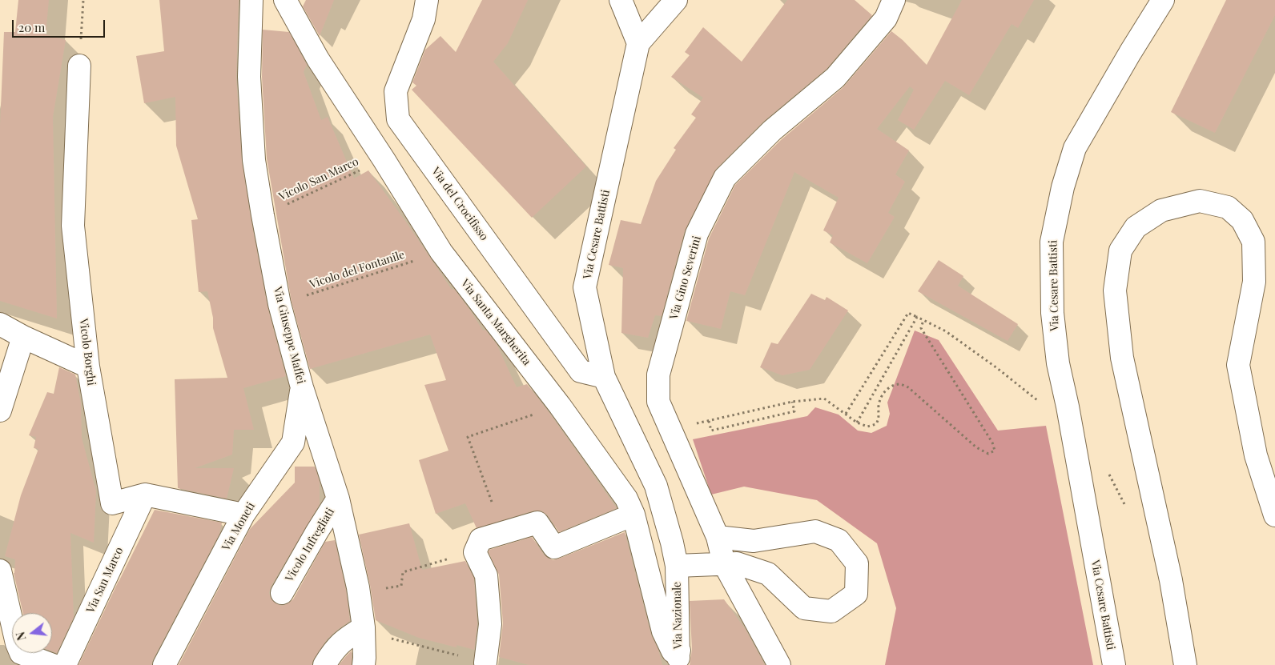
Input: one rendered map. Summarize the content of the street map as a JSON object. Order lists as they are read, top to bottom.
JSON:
{
  "streets": {
    "street": [
      "Via del Crocifisso",
      "Via Cesare Battisti",
      "Via Gino Severini",
      "Via Santa Margherita",
      "Via Giuseppe Maffei",
      "Vicolo Borghi",
      "Via Moneti",
      "Vicolo Infregliati",
      "Via San Marco",
      "Via Nazionale"
    ],
    "path": ["Vicolo San Marco", "Vicolo del Fontanile"]
  },
  "crossings": [
    ["Vicolo San Marco", "Via Santa Margherita"],
    ["Vicolo San Marco", "Via Giuseppe Maffei"],
    ["Via del Crocifisso", "Via Cesare Battisti"],
    ["Via Cesare Battisti", "Via Nazionale"],
    ["Vicolo del Fontanile", "Via Santa Margherita"],
    ["Vicolo del Fontanile", "Via Giuseppe Maffei"],
    ["Via Santa Margherita", "Via Nazionale"],
    ["Via Giuseppe Maffei", "Via Moneti"],
    ["Via Giuseppe Maffei", "Vicolo Infregliati"],
    ["Vicolo Borghi", "Via Moneti"],
    ["Vicolo Borghi", "Via San Marco"]
  ],
  "scale_bar": "20 m",
  "north": "left"
}
